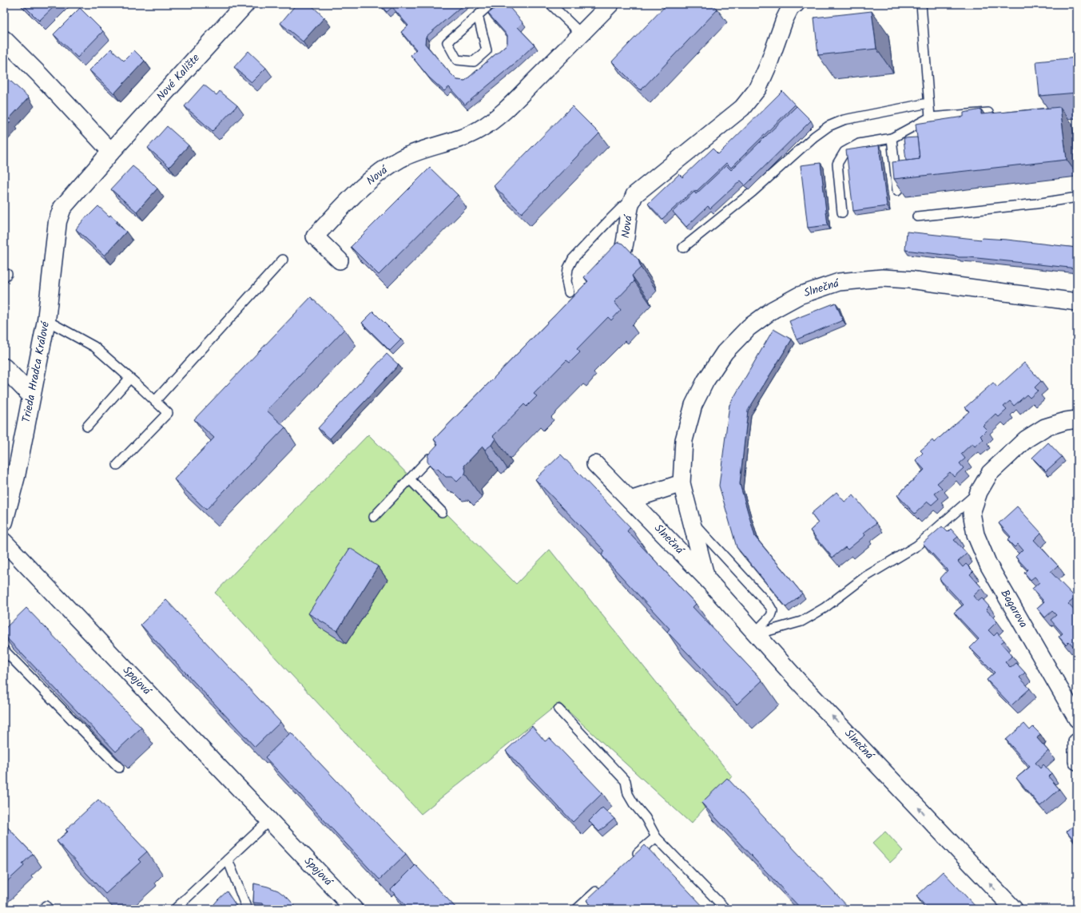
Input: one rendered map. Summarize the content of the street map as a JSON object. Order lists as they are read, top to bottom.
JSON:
{
  "streets": {
    "street": [
      "Nové Kalište",
      "Nová",
      "Slnečná",
      "Trieda Hradca Králové",
      "Bagarova",
      "Spojová"
    ]
  },
  "crossings": [
    ["Nové Kalište", "Trieda Hradca Králové"],
    ["Slnečná", "Bagarova"]
  ]
}
